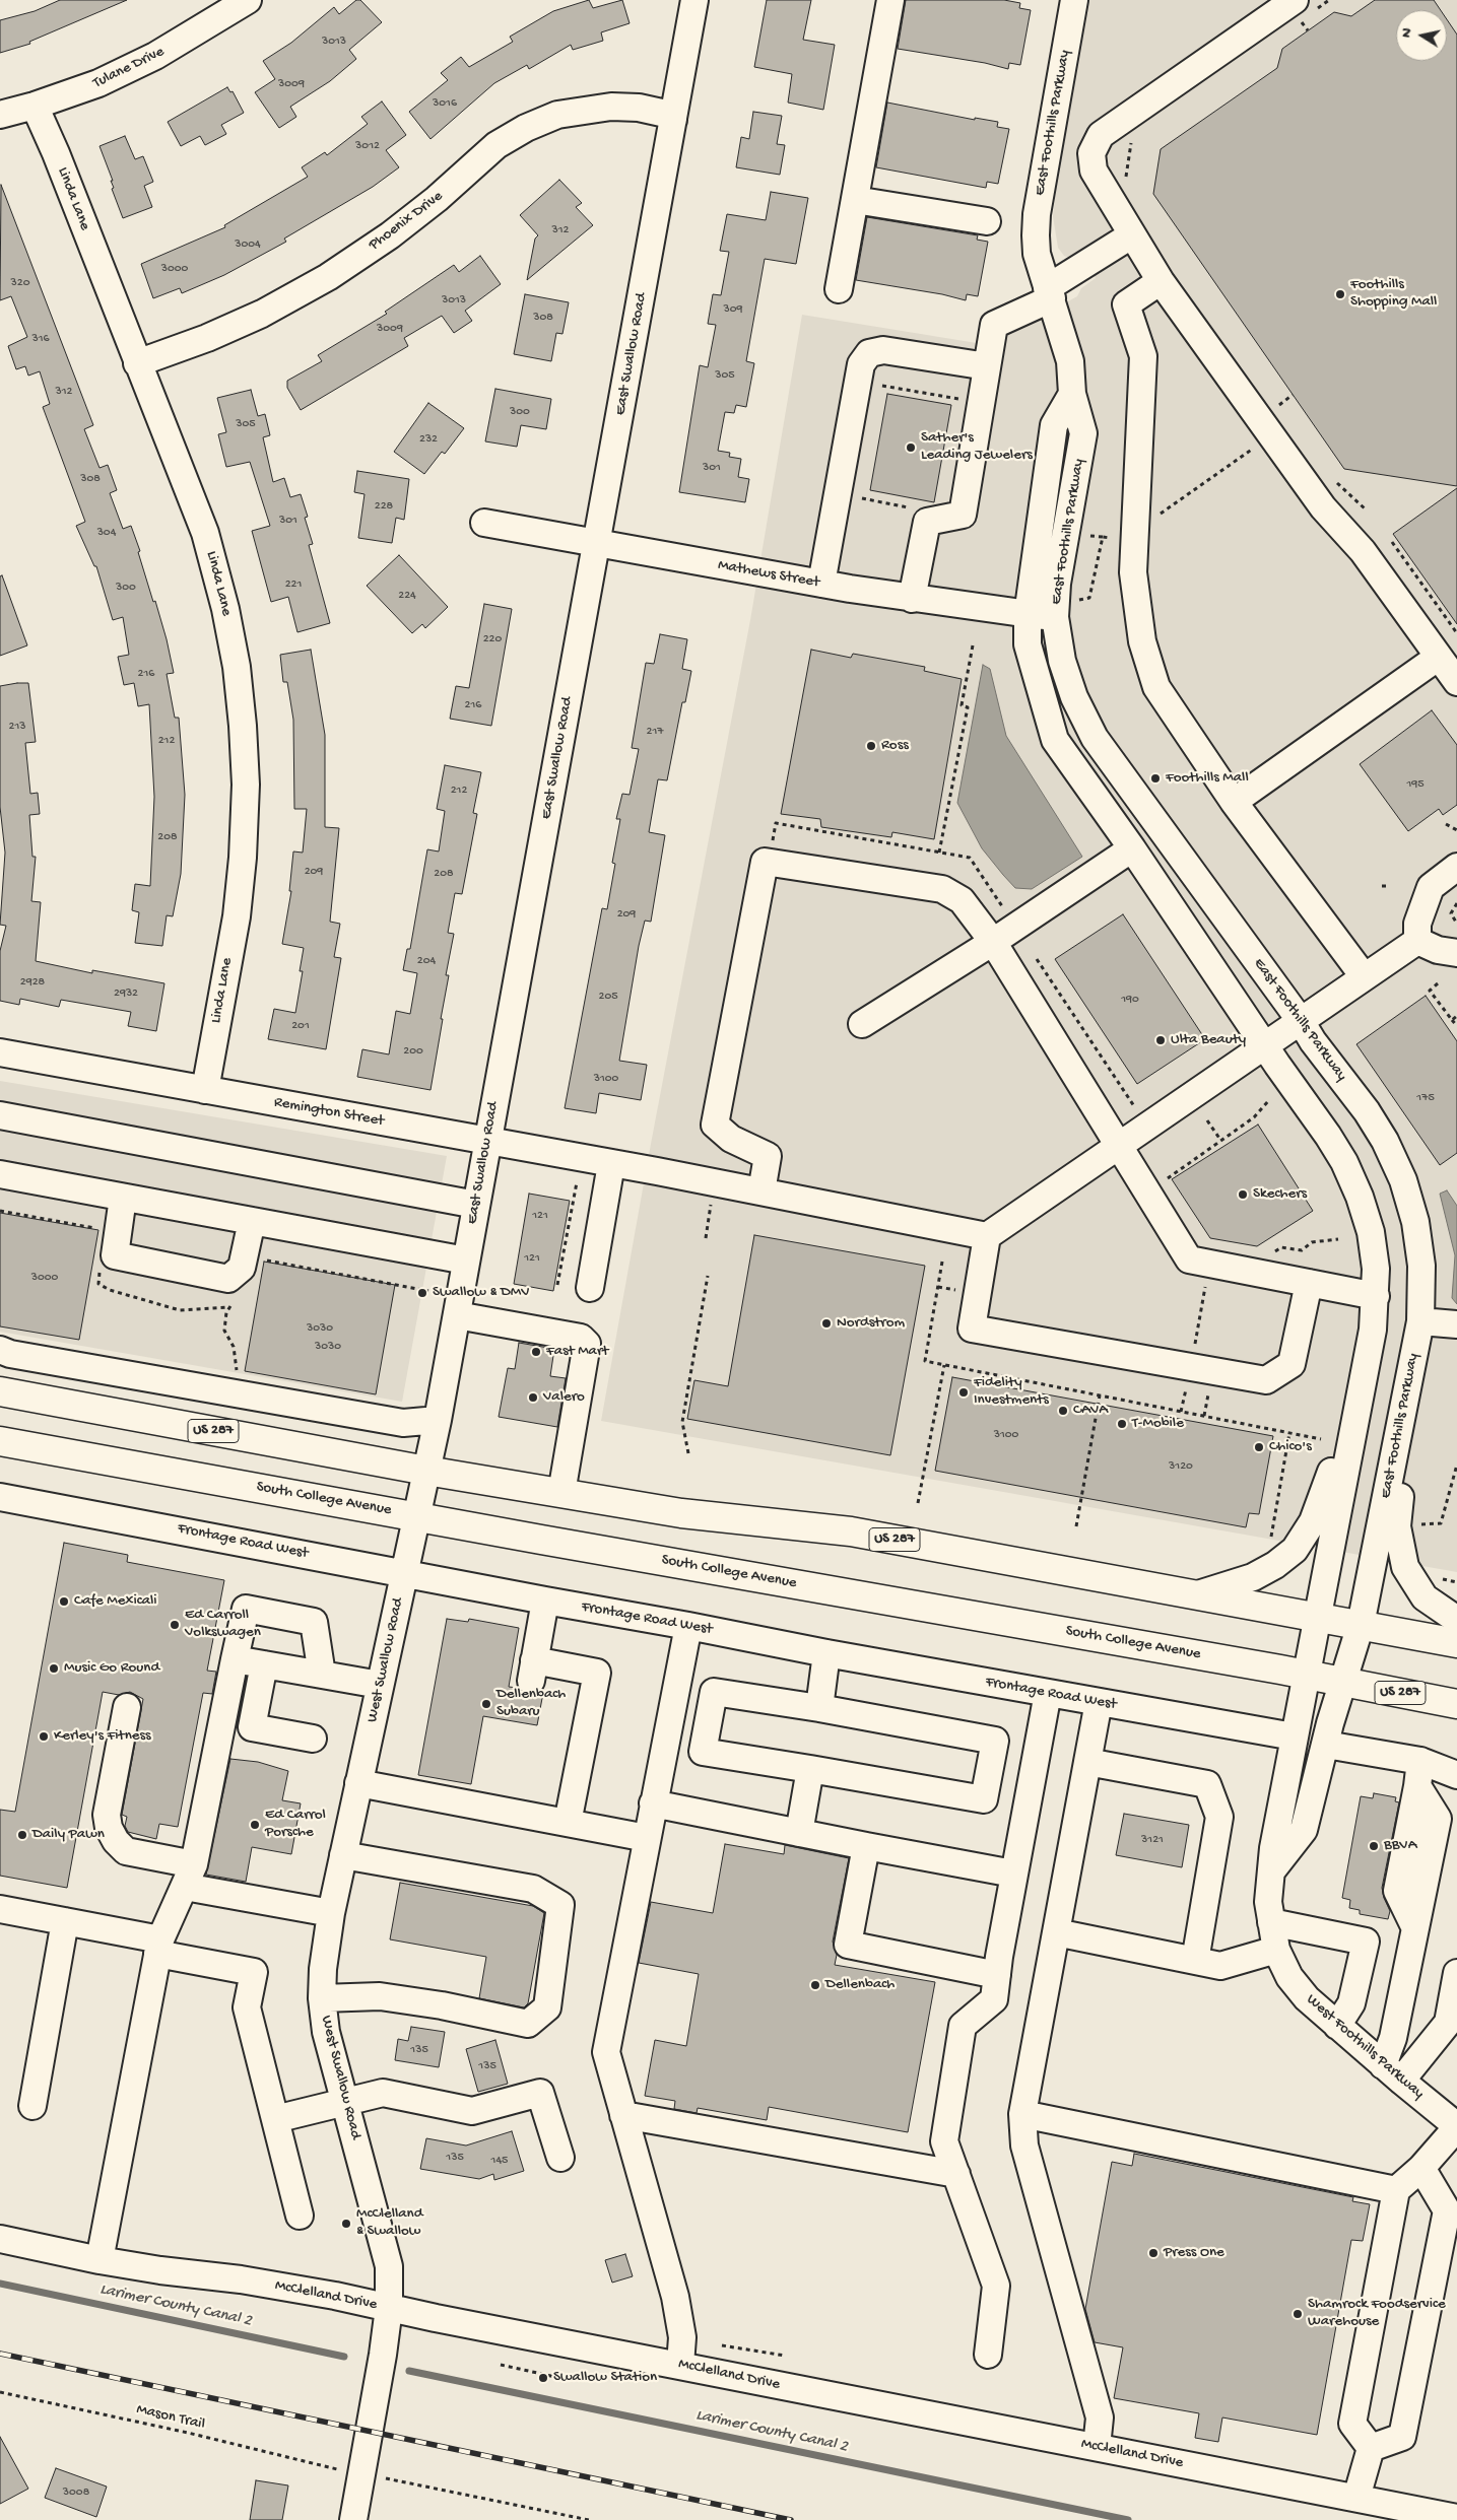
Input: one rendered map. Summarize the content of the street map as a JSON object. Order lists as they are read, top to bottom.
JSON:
{
  "streets": {
    "highway": ["US 287", "South College Avenue"],
    "street": [
      "Tulane Drive",
      "East Foothills Parkway",
      "Linda Lane",
      "Phoenix Drive",
      "East Swallow Road",
      "Mathews Street",
      "Remington Street",
      "Frontage Road West",
      "West Swallow Road",
      "West Foothills Parkway",
      "McClelland Drive"
    ],
    "path": ["Mason Trail"]
  },
  "crossings": [
    ["Tulane Drive", "Linda Lane"],
    ["East Foothills Parkway", "Mathews Street"],
    ["East Foothills Parkway", "US 287"],
    ["East Foothills Parkway", "South College Avenue"],
    ["East Foothills Parkway", "West Foothills Parkway"],
    ["Linda Lane", "Phoenix Drive"],
    ["Linda Lane", "Remington Street"],
    ["Phoenix Drive", "East Swallow Road"],
    ["East Swallow Road", "Mathews Street"],
    ["East Swallow Road", "Remington Street"],
    ["East Swallow Road", "US 287"],
    ["East Swallow Road", "South College Avenue"],
    ["East Swallow Road", "West Swallow Road"],
    ["South College Avenue", "West Swallow Road"],
    ["South College Avenue", "West Foothills Parkway"],
    ["Frontage Road West", "West Swallow Road"],
    ["Frontage Road West", "West Foothills Parkway"],
    ["West Swallow Road", "McClelland Drive"]
  ],
  "water": ["Larimer County Canal 2"],
  "places": [
    "Foothills Shopping Mall",
    "Sather's Leading Jewelers",
    "Ross",
    "Foothills Mall",
    "Ulta Beauty",
    "Skechers",
    "Swallow & DMV",
    "Nordstrom",
    "Fast Mart",
    "Fidelity Investments",
    "Valero",
    "CAVA",
    "T-Mobile",
    "Chico's",
    "Cafe Mexicali",
    "Ed Carroll Volkswagen",
    "Music Go Round",
    "Dellenbach Subaru",
    "Kerley's Fitness",
    "Ed Carrol Porsche",
    "Daily Pawn",
    "BBVA",
    "Dellenbach",
    "McClelland & Swallow",
    "Press One",
    "Shamrock Foodservice Warehouse",
    "Swallow Station"
  ],
  "house_numbers": [
    "3013",
    "3009",
    "3016",
    "3012",
    "312",
    "3004",
    "3000",
    "320",
    "3013",
    "309",
    "308",
    "3009",
    "316",
    "305",
    "312",
    "300",
    "305",
    "232",
    "301",
    "308",
    "228",
    "301",
    "304",
    "221",
    "300",
    "224",
    "220",
    "216",
    "216",
    "213",
    "217",
    "212",
    "195",
    "212",
    "208",
    "209",
    "208",
    "209",
    "204",
    "2928",
    "2932",
    "205",
    "190",
    "201",
    "200",
    "3100",
    "175",
    "121",
    "121",
    "3000",
    "3030",
    "3030",
    "3100",
    "3120",
    "3121",
    "135",
    "135",
    "135",
    "145",
    "3008"
  ],
  "north": "left"
}
